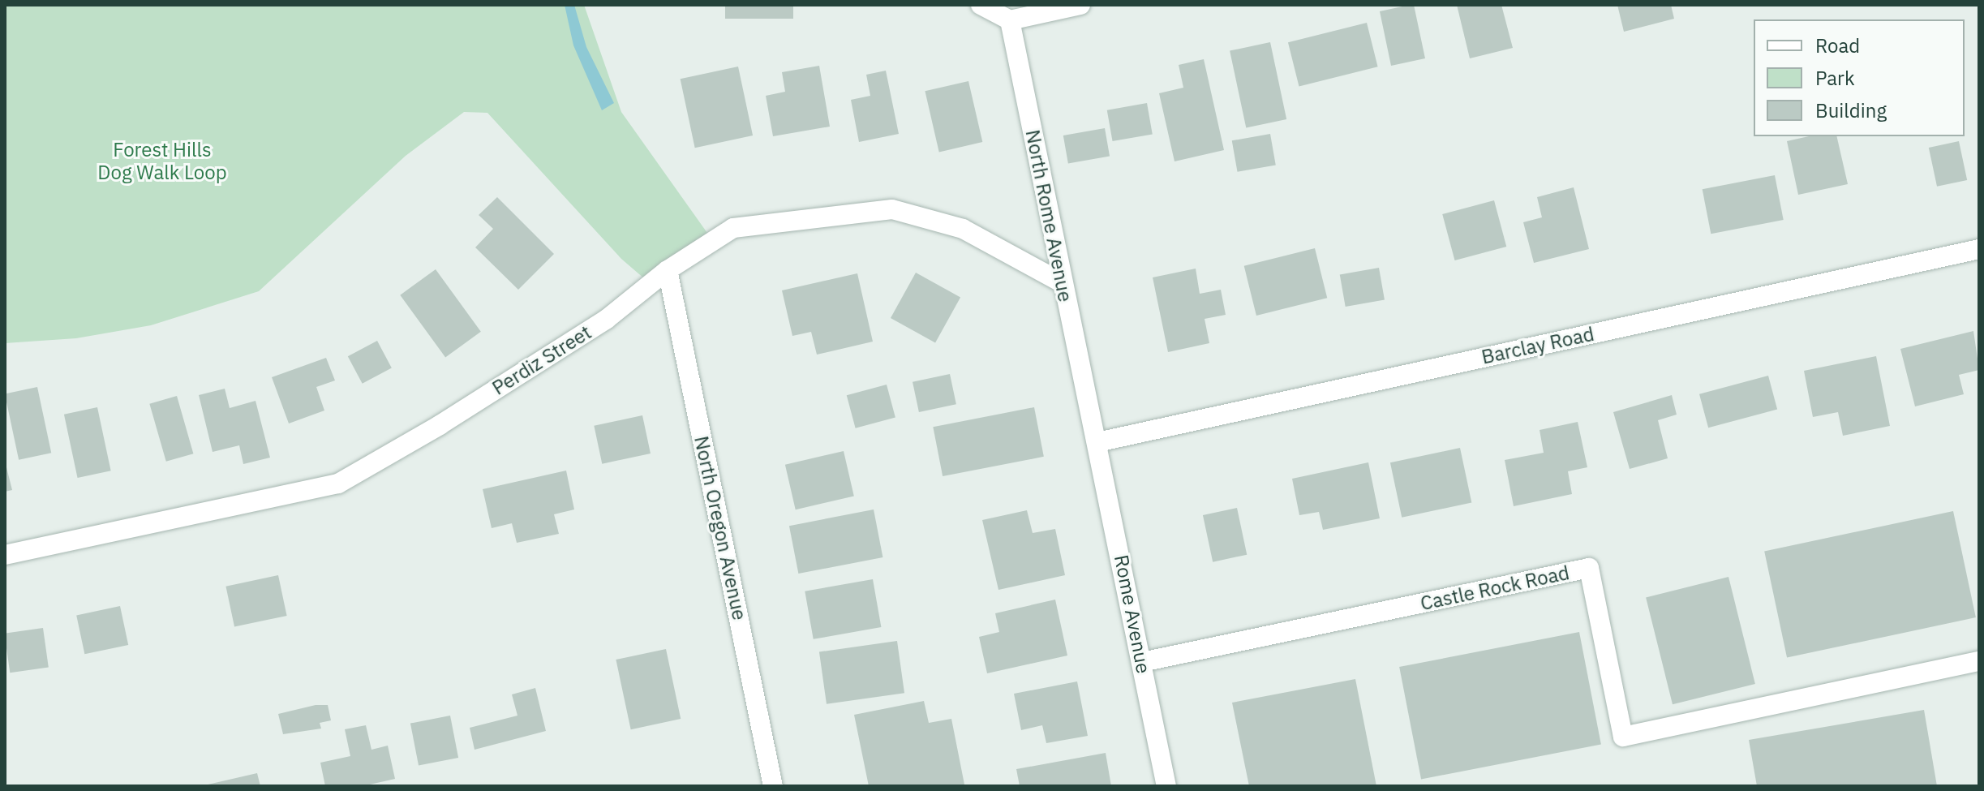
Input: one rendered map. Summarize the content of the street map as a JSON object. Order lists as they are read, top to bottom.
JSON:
{
  "streets": {
    "street": [
      "North Rome Avenue",
      "Barclay Road",
      "Perdiz Street",
      "North Oregon Avenue",
      "Castle Rock Road",
      "Rome Avenue"
    ]
  },
  "crossings": [
    ["North Rome Avenue", "Barclay Road"],
    ["North Rome Avenue", "Perdiz Street"],
    ["North Rome Avenue", "Rome Avenue"],
    ["Barclay Road", "Rome Avenue"],
    ["Perdiz Street", "North Oregon Avenue"],
    ["Castle Rock Road", "Rome Avenue"]
  ],
  "parks": ["Forest Hills Dog Walk Loop"],
  "legend": ["Road", "Park", "Building"]
}
